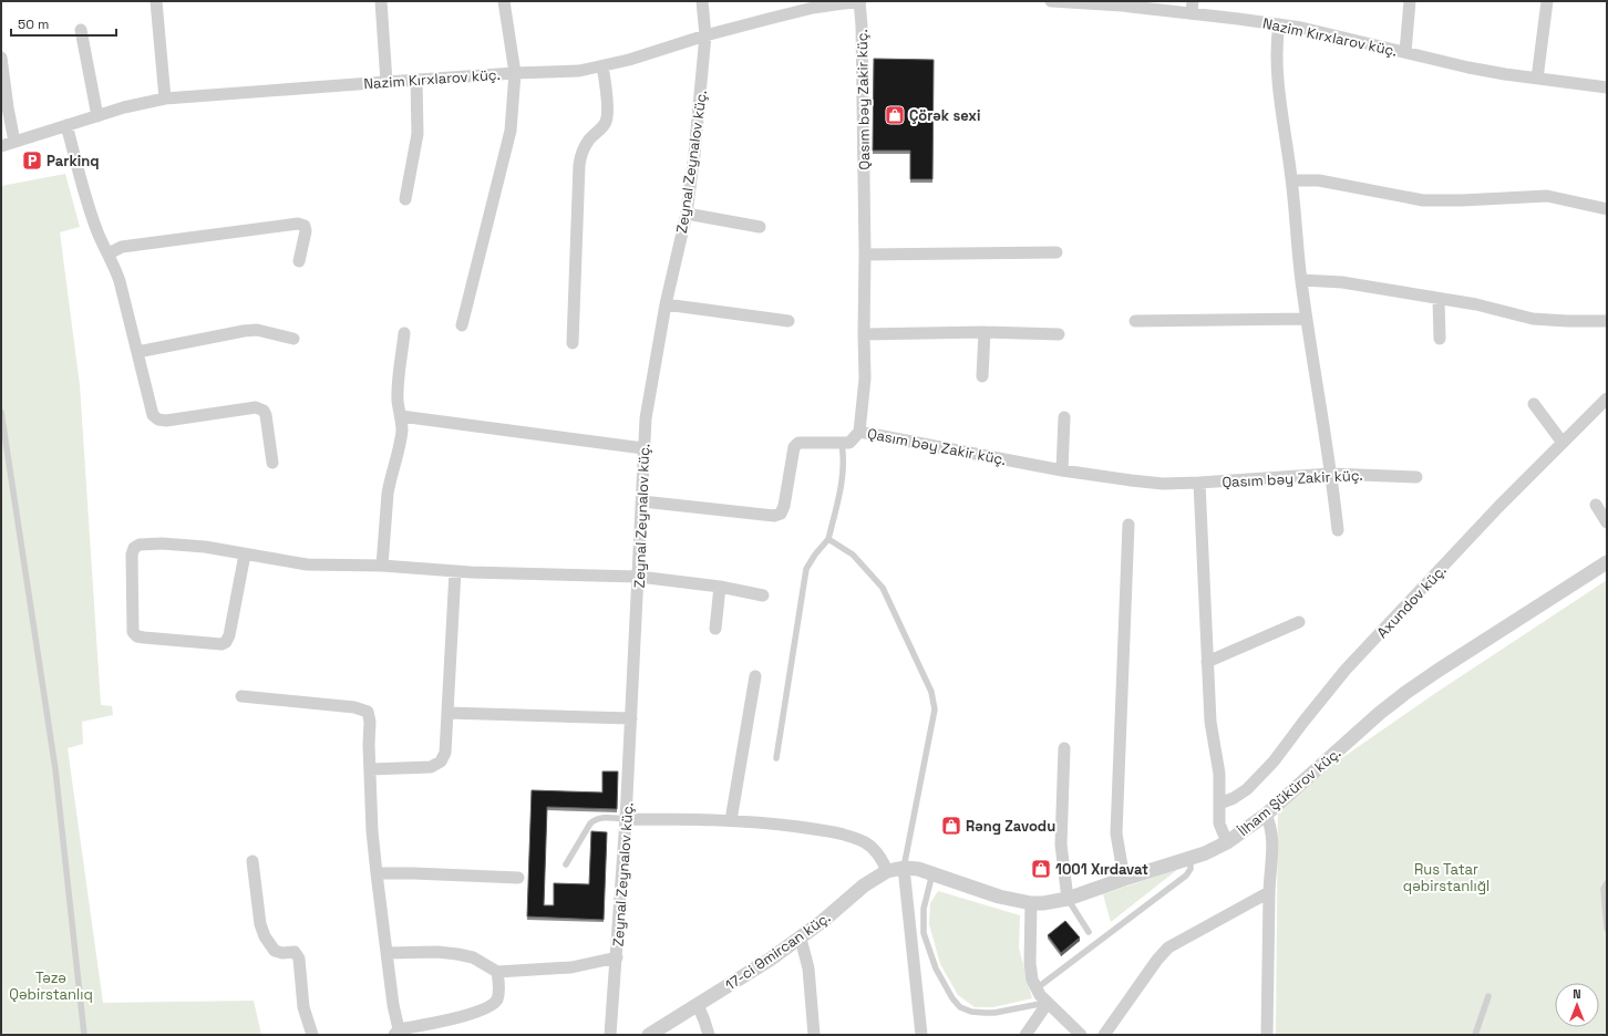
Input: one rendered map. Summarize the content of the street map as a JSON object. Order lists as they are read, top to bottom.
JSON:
{
  "streets": {
    "street": [
      "Nazim Kırxlarov küç.",
      "Qasım bəy Zakir küç.",
      "Zeynal Zeynalov küç.",
      "Axundov küç.",
      "İlham Şükürov küç.",
      "17-ci Əmircan küç."
    ]
  },
  "crossings": [
    ["Nazim Kırxlarov küç.", "Qasım bəy Zakir küç."],
    ["Nazim Kırxlarov küç.", "Zeynal Zeynalov küç."],
    ["İlham Şükürov küç.", "17-ci Əmircan küç."]
  ],
  "parks": ["Rus Tatar qəbirstanlığl", "Təzə Qəbirstanlıq"],
  "places": {
    "shop": ["Çörək sexi", "Rəng Zavodu", "1001 Xırdavat"],
    "parking": ["Parkinq"]
  },
  "scale_bar": "50 m",
  "north": "top"
}
